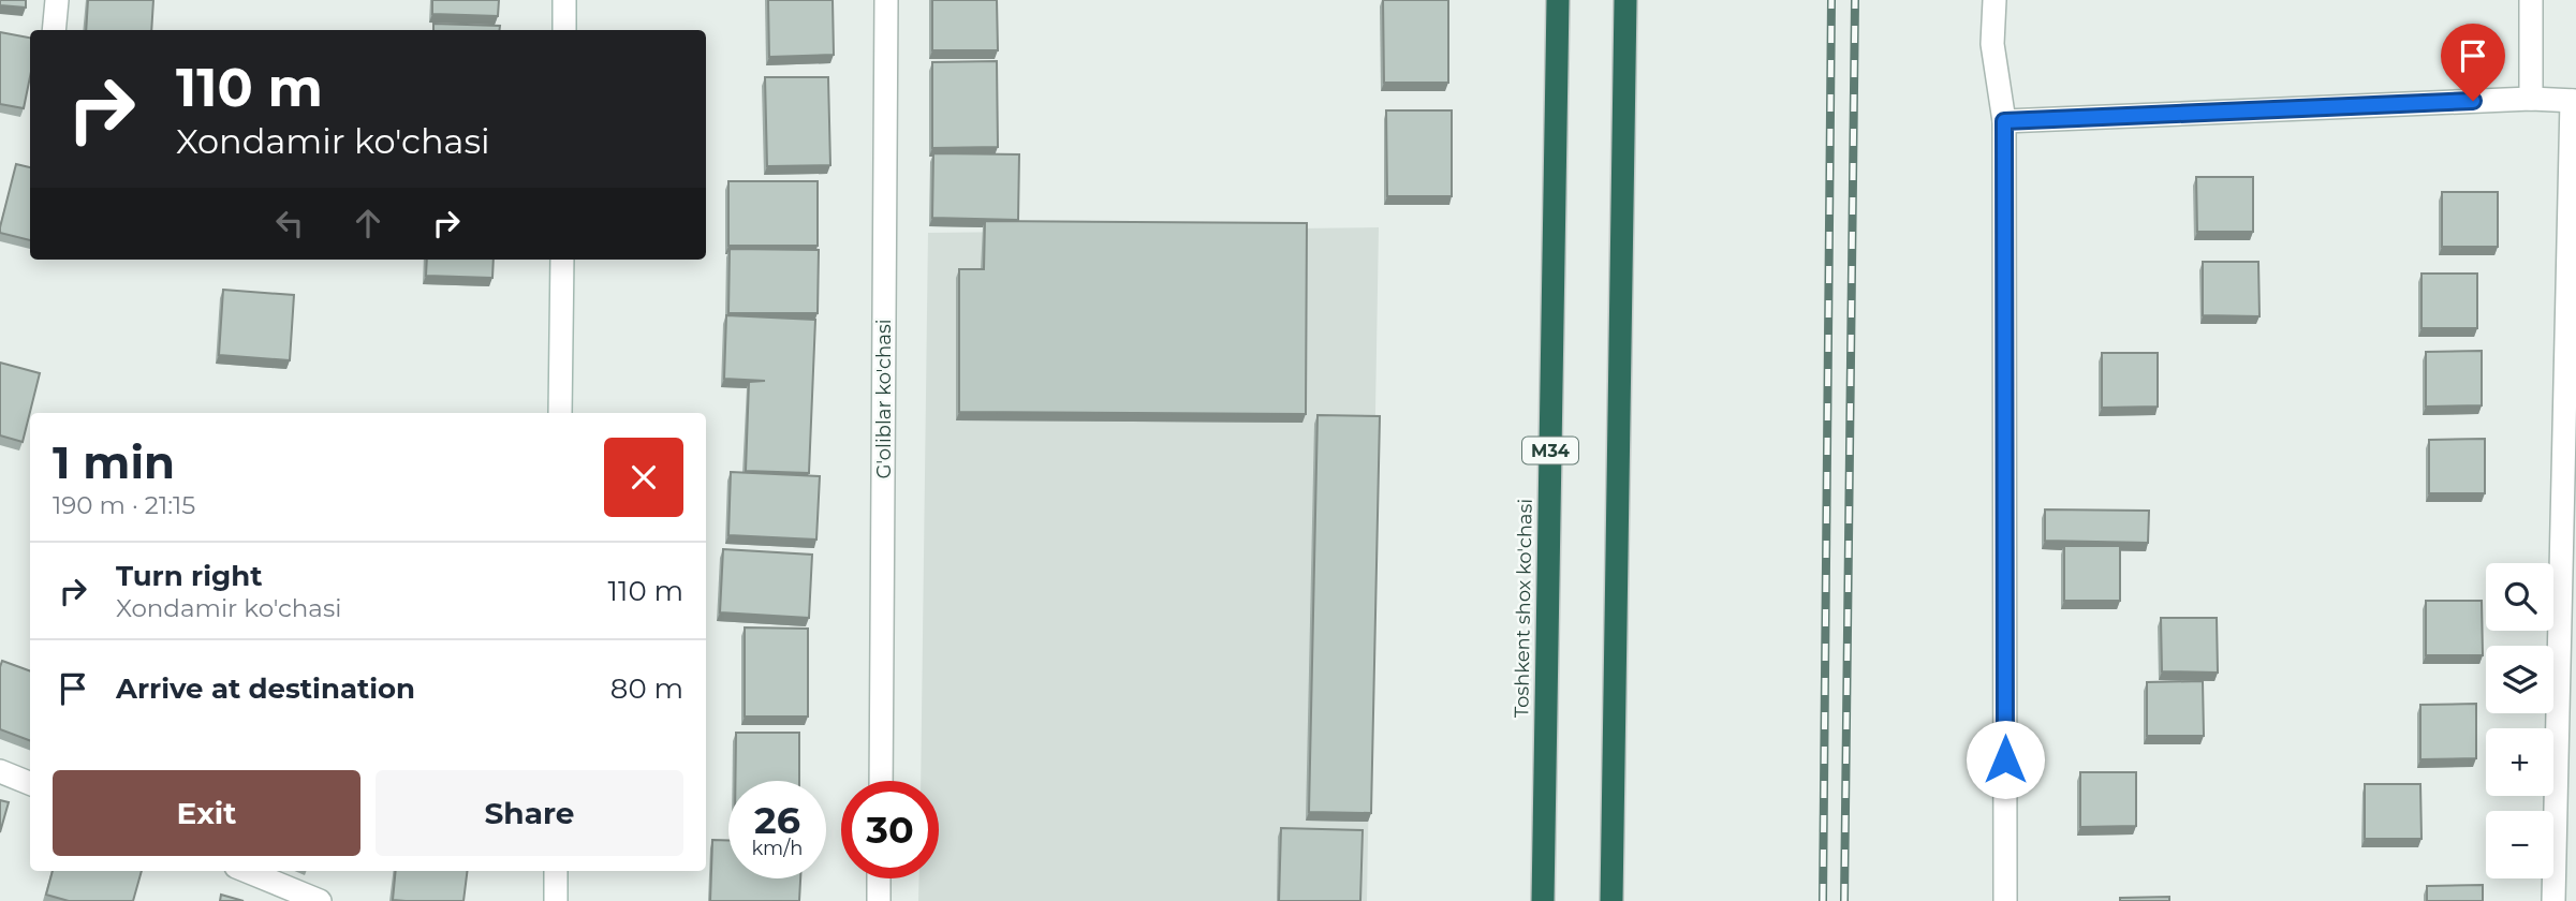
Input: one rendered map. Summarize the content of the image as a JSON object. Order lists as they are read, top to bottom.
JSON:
{
  "streets": {
    "highway": ["M34", "Toshkent shox ko'chasi"],
    "street": ["G'oliblar ko'chasi"]
  },
  "page": {
    "turn": ["110 m", "Xondamir ko'chasi"],
    "heading": ["1 min", "190 m · 21:15"],
    "list": [
      {
        "name": "Turn right",
        "note": "Xondamir ko'chasi",
        "value": "110 m"
      },
      {
        "name": "Arrive at destination",
        "value": "80 m"
      }
    ],
    "map_buttons": ["+", "−"],
    "buttons": ["Exit", "Share"],
    "speed": "26 km/h",
    "limit": "30"
  }
}
